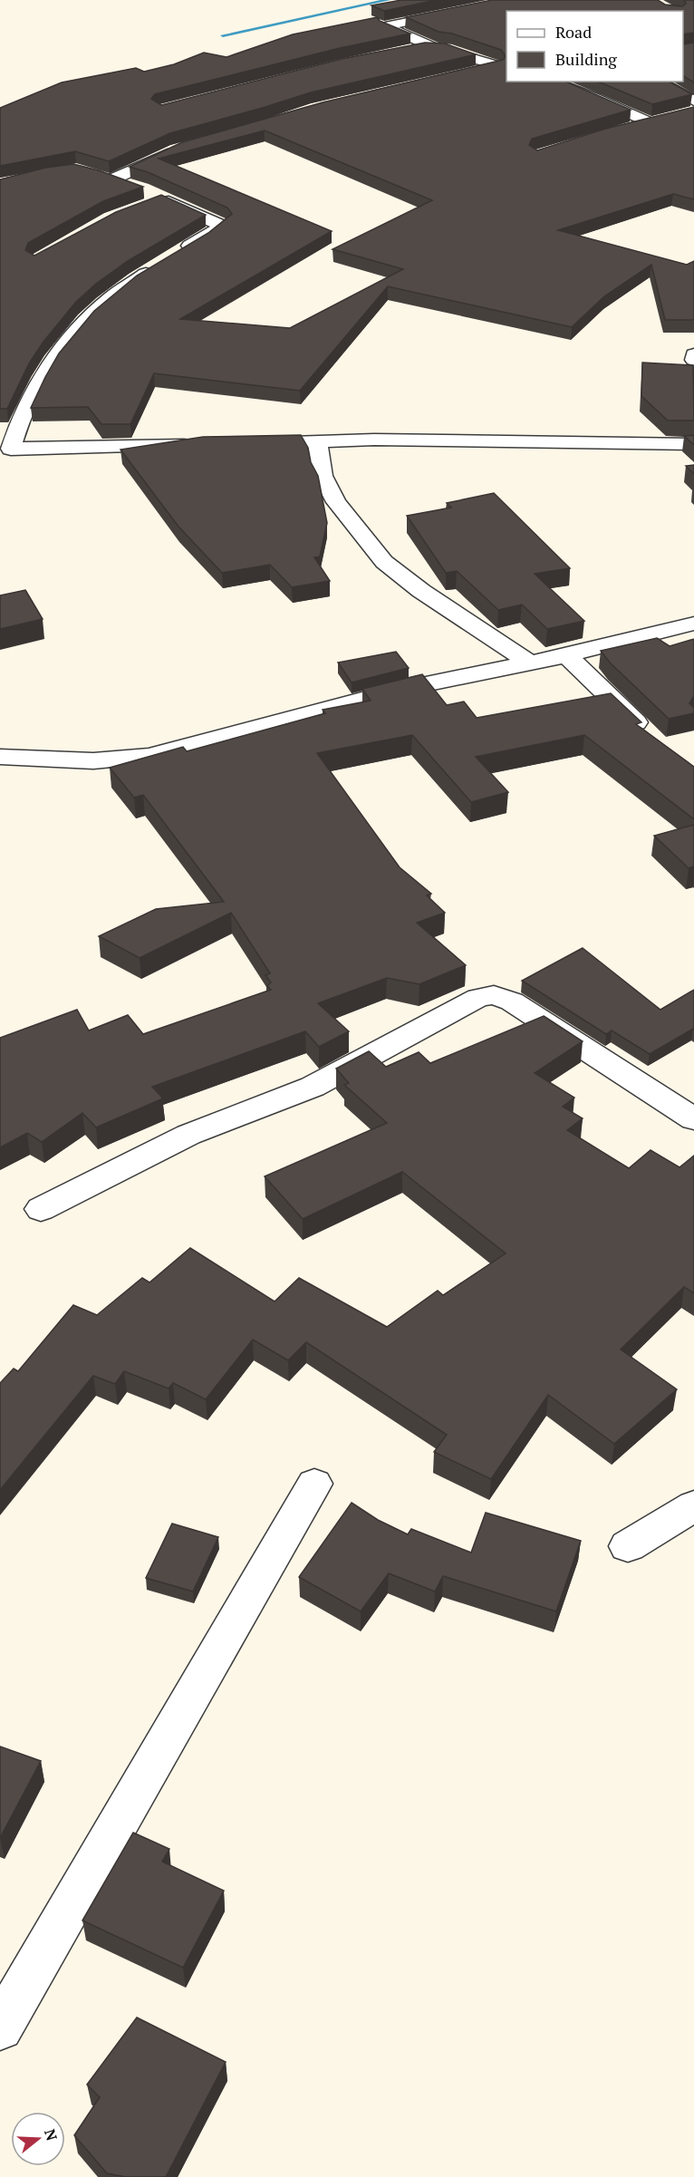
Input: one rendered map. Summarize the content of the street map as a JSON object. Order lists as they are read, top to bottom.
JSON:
{
  "legend": ["Road", "Building"],
  "north": "right"
}
